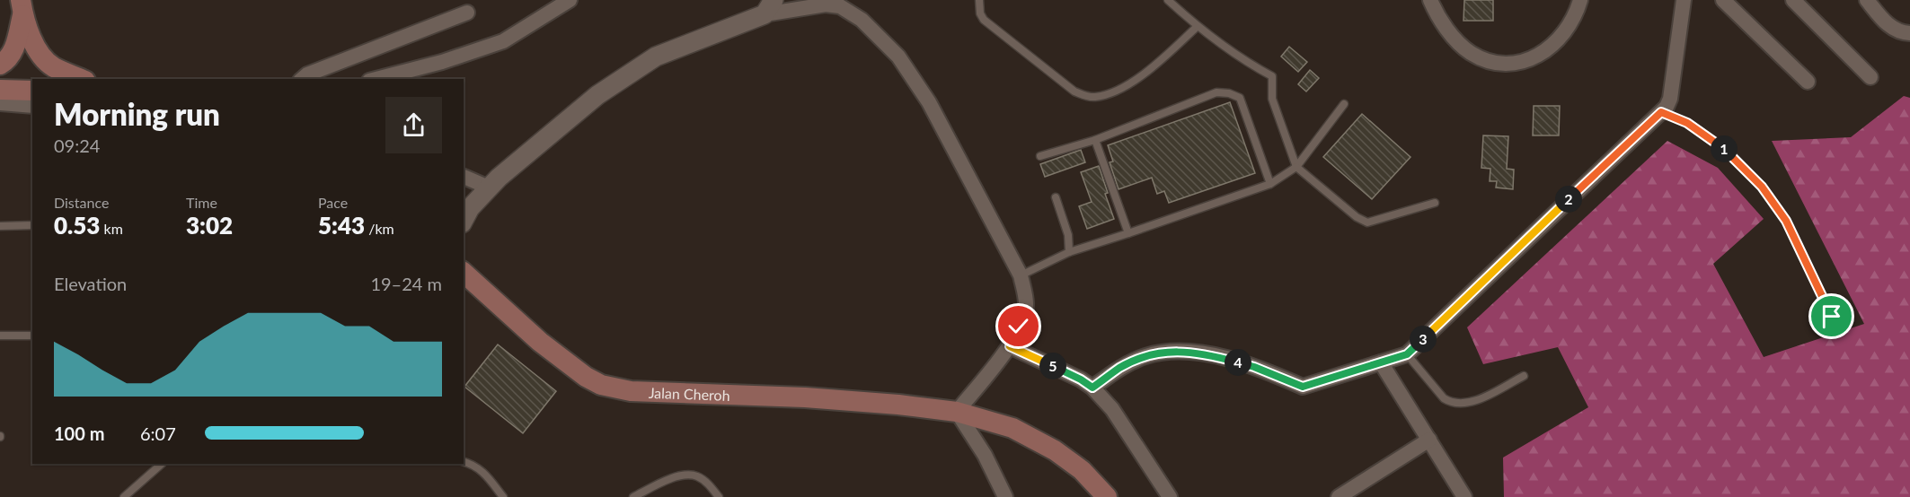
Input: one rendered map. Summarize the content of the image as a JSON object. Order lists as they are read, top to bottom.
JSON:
{
  "streets": {
    "main road": ["Jalan Cheroh"]
  },
  "page": {
    "heading": ["Morning run", "09:24"],
    "pins": [
      "1",
      "2",
      "3",
      "4",
      "5"
    ],
    "stats": [
      ["Distance", "0.53 km"],
      ["Time", "3:02"],
      ["Pace", "5:43 /km"]
    ],
    "chart": ["Elevation", "19–24 m"],
    "list": [
      {
        "name": "100 m",
        "note": "6:07"
      }
    ]
  }
}
